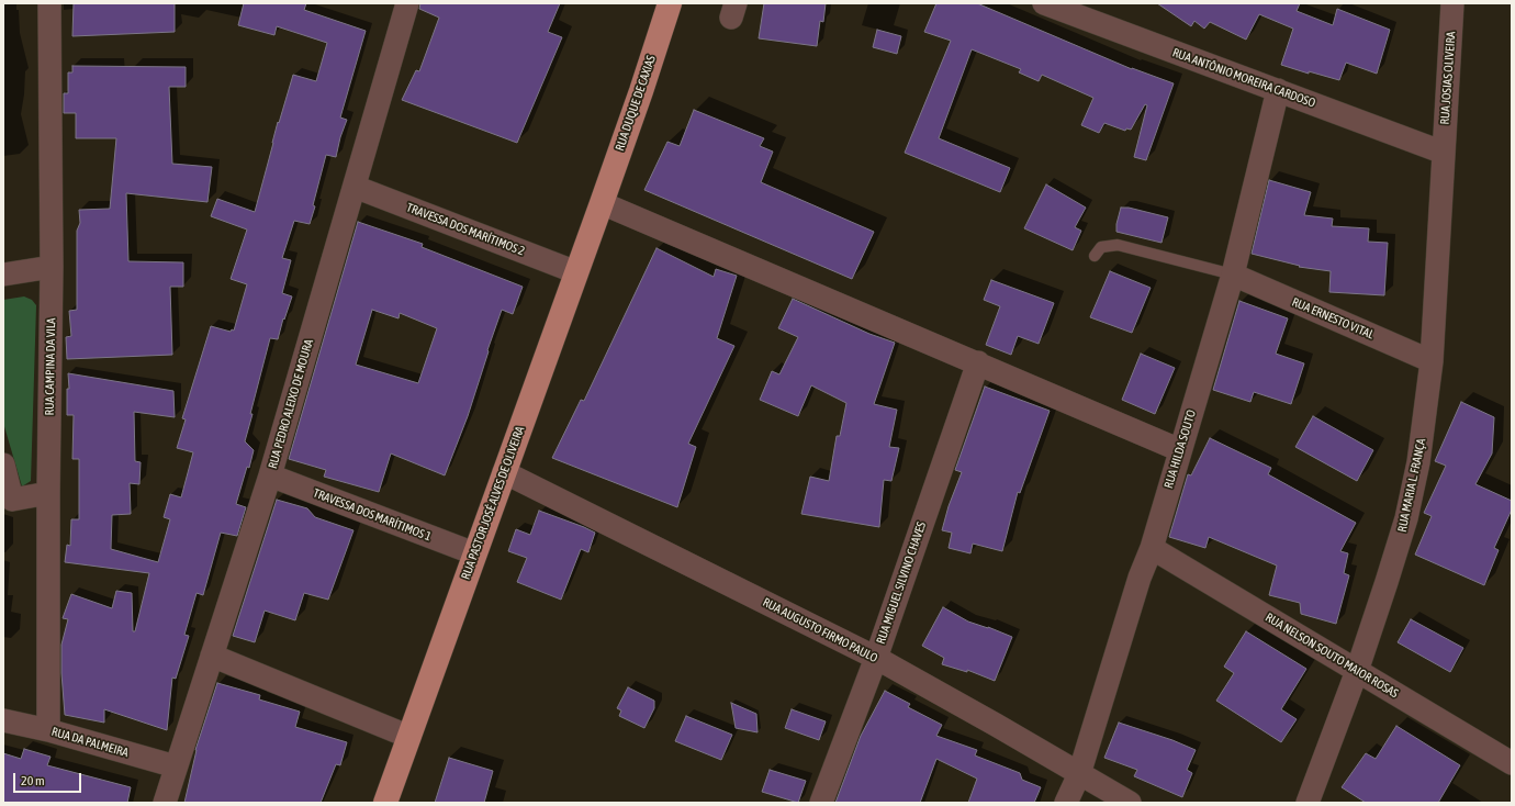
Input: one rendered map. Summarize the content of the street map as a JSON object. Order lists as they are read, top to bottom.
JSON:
{
  "streets": {
    "main road": ["RUA DUQUE DE CAXIAS", "RUA PASTOR JOSÉ ALVES DE OLIVEIRA"],
    "street": [
      "RUA ANTÔNIO MOREIRA CARDOSO",
      "RUA JOSIAS OLIVEIRA",
      "TRAVESSA DOS MARÍTIMOS 2",
      "RUA ERNESTO VITAL",
      "RUA CAMPINA DA VILA",
      "RUA PEDRO ALEIXO DE MOURA",
      "RUA HILDA SOUTO",
      "RUA MARIA L. FRANÇA",
      "TRAVESSA DOS MARÍTIMOS 1",
      "RUA MIGUEL SILVINO CHAVES",
      "RUA AUGUSTO FIRMO PAULO",
      "RUA NELSON SOUTO MAIOR ROSAS",
      "RUA DA PALMEIRA"
    ]
  },
  "crossings": [
    ["RUA ANTÔNIO MOREIRA CARDOSO", "RUA JOSIAS OLIVEIRA"],
    ["RUA ANTÔNIO MOREIRA CARDOSO", "RUA HILDA SOUTO"],
    ["RUA ANTÔNIO MOREIRA CARDOSO", "RUA MARIA L. FRANÇA"],
    ["RUA JOSIAS OLIVEIRA", "RUA MARIA L. FRANÇA"],
    ["RUA DUQUE DE CAXIAS", "RUA PASTOR JOSÉ ALVES DE OLIVEIRA"],
    ["TRAVESSA DOS MARÍTIMOS 2", "RUA PEDRO ALEIXO DE MOURA"],
    ["TRAVESSA DOS MARÍTIMOS 2", "RUA PASTOR JOSÉ ALVES DE OLIVEIRA"],
    ["RUA ERNESTO VITAL", "RUA HILDA SOUTO"],
    ["RUA ERNESTO VITAL", "RUA MARIA L. FRANÇA"],
    ["RUA CAMPINA DA VILA", "RUA DA PALMEIRA"],
    ["RUA PEDRO ALEIXO DE MOURA", "TRAVESSA DOS MARÍTIMOS 1"],
    ["RUA PEDRO ALEIXO DE MOURA", "RUA DA PALMEIRA"],
    ["RUA HILDA SOUTO", "RUA AUGUSTO FIRMO PAULO"],
    ["RUA HILDA SOUTO", "RUA NELSON SOUTO MAIOR ROSAS"],
    ["RUA MARIA L. FRANÇA", "RUA NELSON SOUTO MAIOR ROSAS"],
    ["RUA PASTOR JOSÉ ALVES DE OLIVEIRA", "TRAVESSA DOS MARÍTIMOS 1"],
    ["RUA PASTOR JOSÉ ALVES DE OLIVEIRA", "RUA AUGUSTO FIRMO PAULO"],
    ["RUA MIGUEL SILVINO CHAVES", "RUA AUGUSTO FIRMO PAULO"]
  ],
  "scale_bar": "20 m"
}
